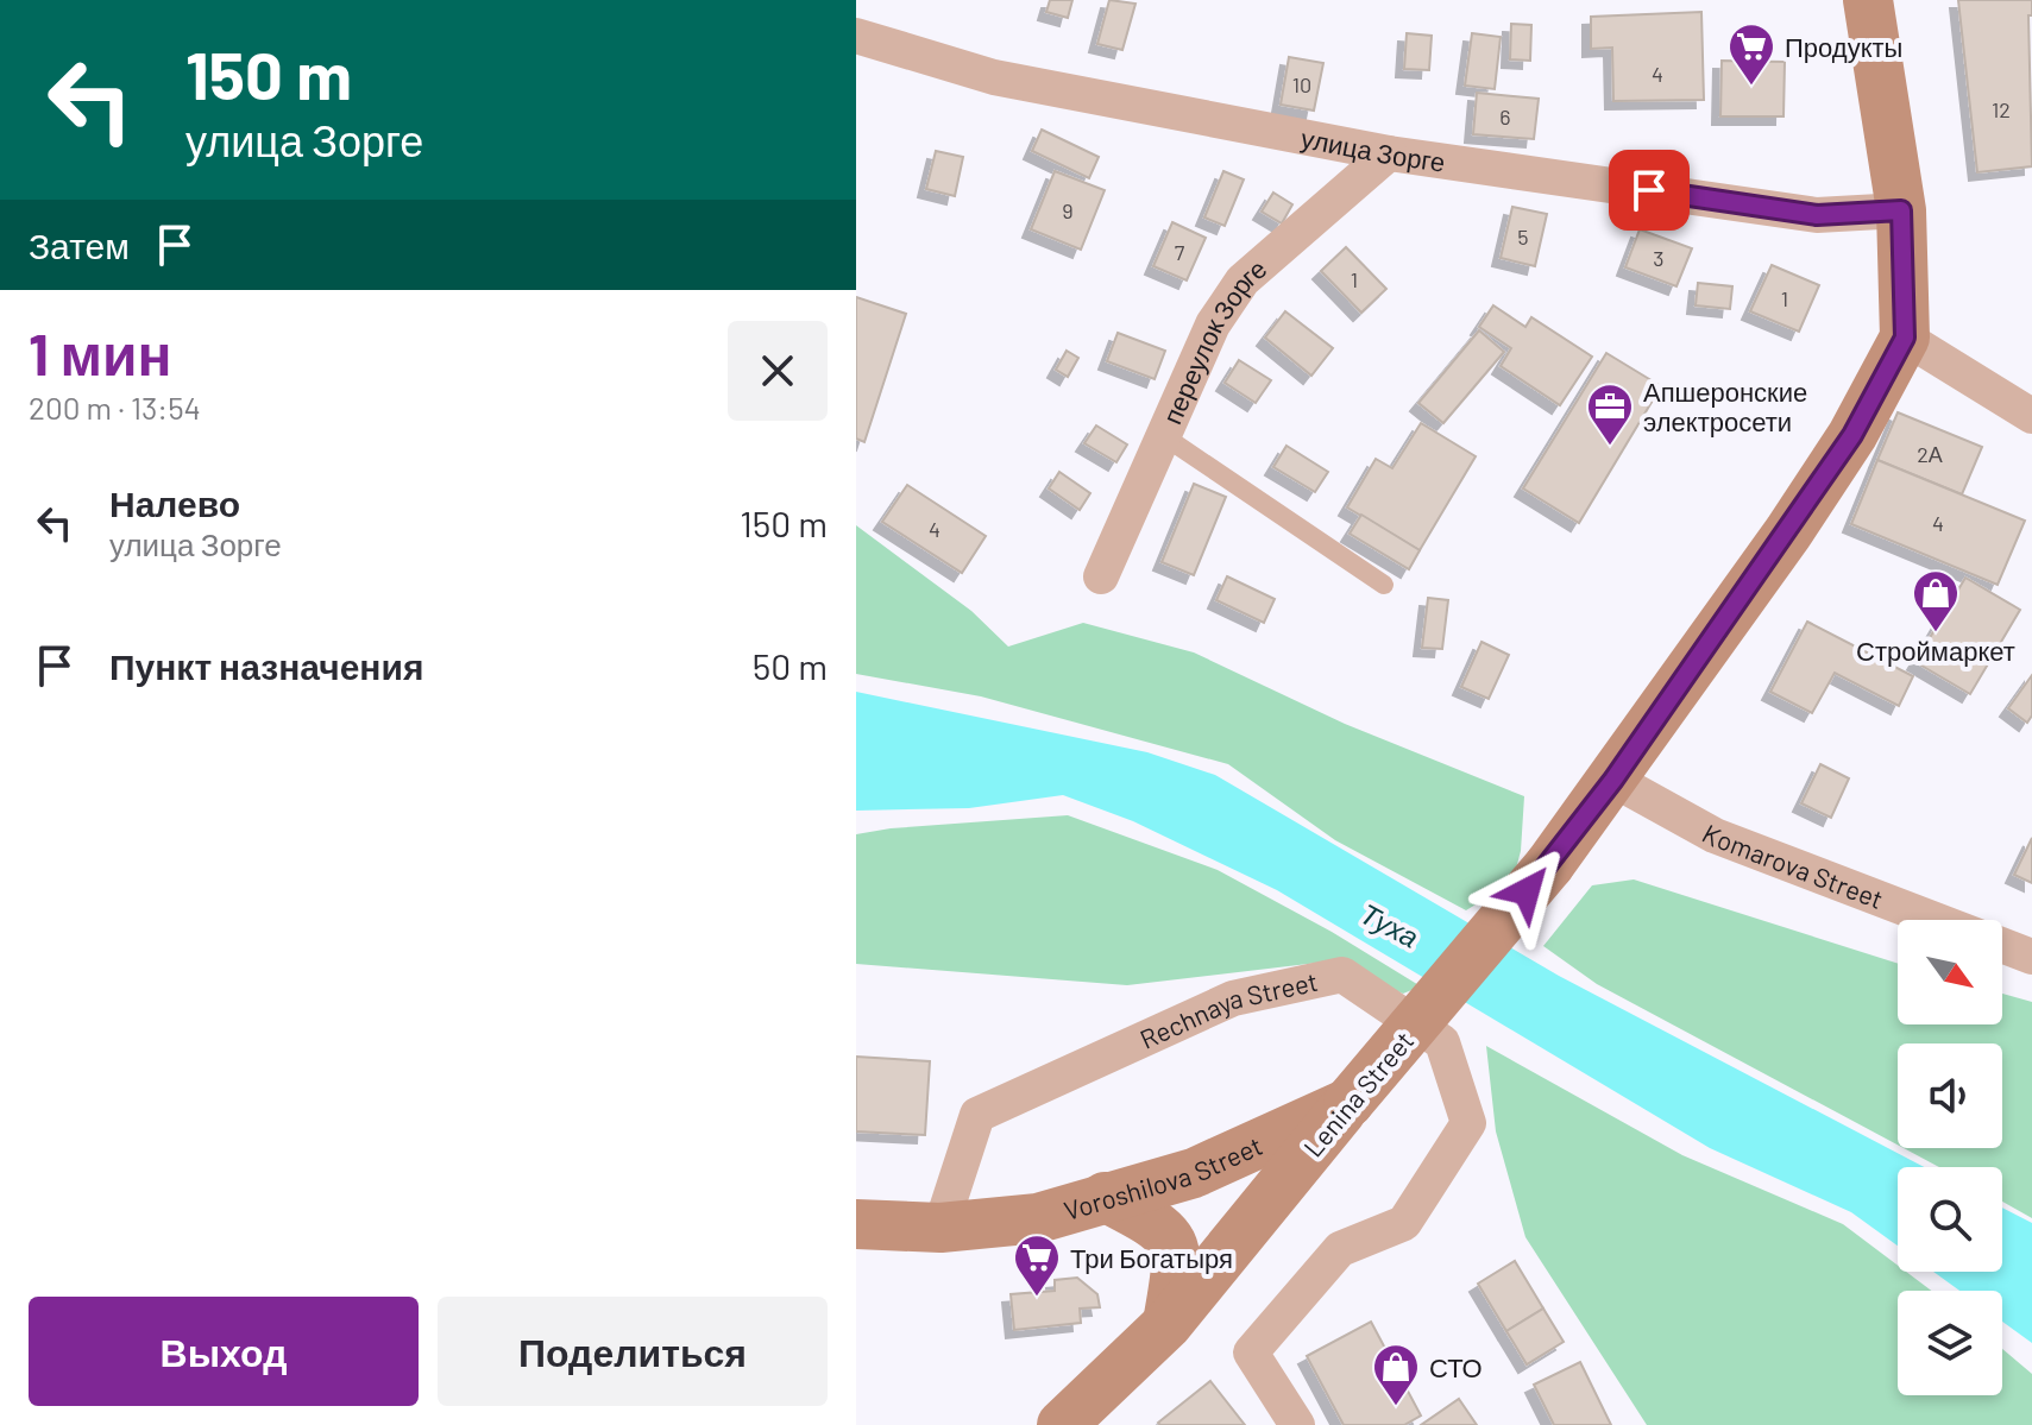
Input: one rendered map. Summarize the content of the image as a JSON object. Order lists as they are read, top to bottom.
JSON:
{
  "streets": {
    "main road": ["Lenina Street", "Voroshilova Street"],
    "street": [
      "улица Зорге",
      "переулок Зорге",
      "Komarova Street",
      "Rechnaya Street"
    ]
  },
  "crossings": [
    ["улица Зорге", "переулок Зорге"],
    ["Komarova Street", "Lenina Street"],
    ["Rechnaya Street", "Voroshilova Street"],
    ["Lenina Street", "Voroshilova Street"]
  ],
  "water": ["Туха"],
  "places": {
    "supermarket": ["Продукты", "Три Богатыря"],
    "office": ["Апшеронские электросети"],
    "shop": ["Строймаркет", "СТО"]
  },
  "house_numbers": [
    "4",
    "10",
    "12",
    "6",
    "9",
    "5",
    "7",
    "3",
    "1",
    "1",
    "2А",
    "4",
    "4"
  ],
  "north": "bottom right",
  "page": {
    "turn": ["150 m", "улица Зорге"],
    "then": "Затем",
    "heading": ["1 мин", "200 m · 13:54"],
    "list": [
      {
        "name": "Налево",
        "note": "улица Зорге",
        "value": "150 m"
      },
      {
        "name": "Пункт назначения",
        "value": "50 m"
      }
    ],
    "buttons": ["Выход", "Поделиться"]
  }
}
